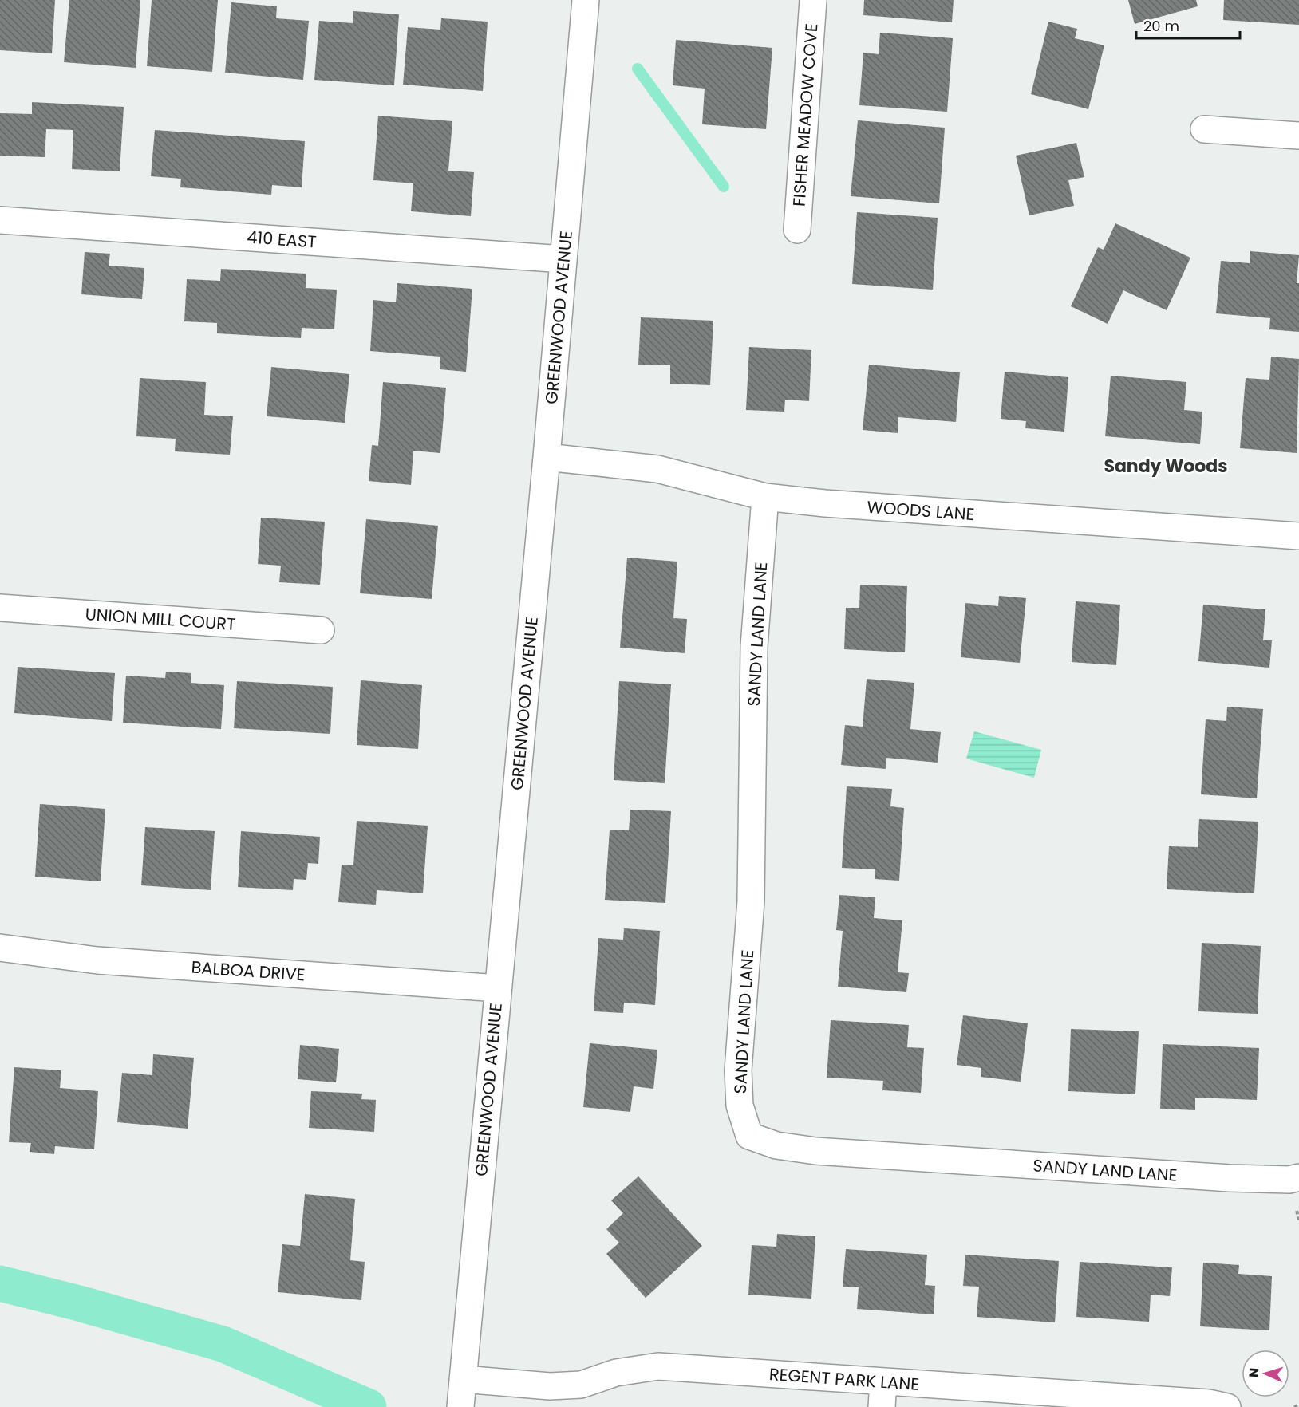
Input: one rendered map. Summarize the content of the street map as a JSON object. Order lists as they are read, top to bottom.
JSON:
{
  "streets": {
    "street": [
      "FISHER MEADOW COVE",
      "410 EAST",
      "GREENWOOD AVENUE",
      "WOODS LANE",
      "UNION MILL COURT",
      "SANDY LAND LANE",
      "BALBOA DRIVE",
      "REGENT PARK LANE"
    ]
  },
  "crossings": [
    ["410 EAST", "GREENWOOD AVENUE"],
    ["GREENWOOD AVENUE", "WOODS LANE"],
    ["GREENWOOD AVENUE", "BALBOA DRIVE"],
    ["GREENWOOD AVENUE", "REGENT PARK LANE"],
    ["WOODS LANE", "SANDY LAND LANE"]
  ],
  "districts": ["Sandy Woods"],
  "scale_bar": "20 m",
  "north": "left"
}
